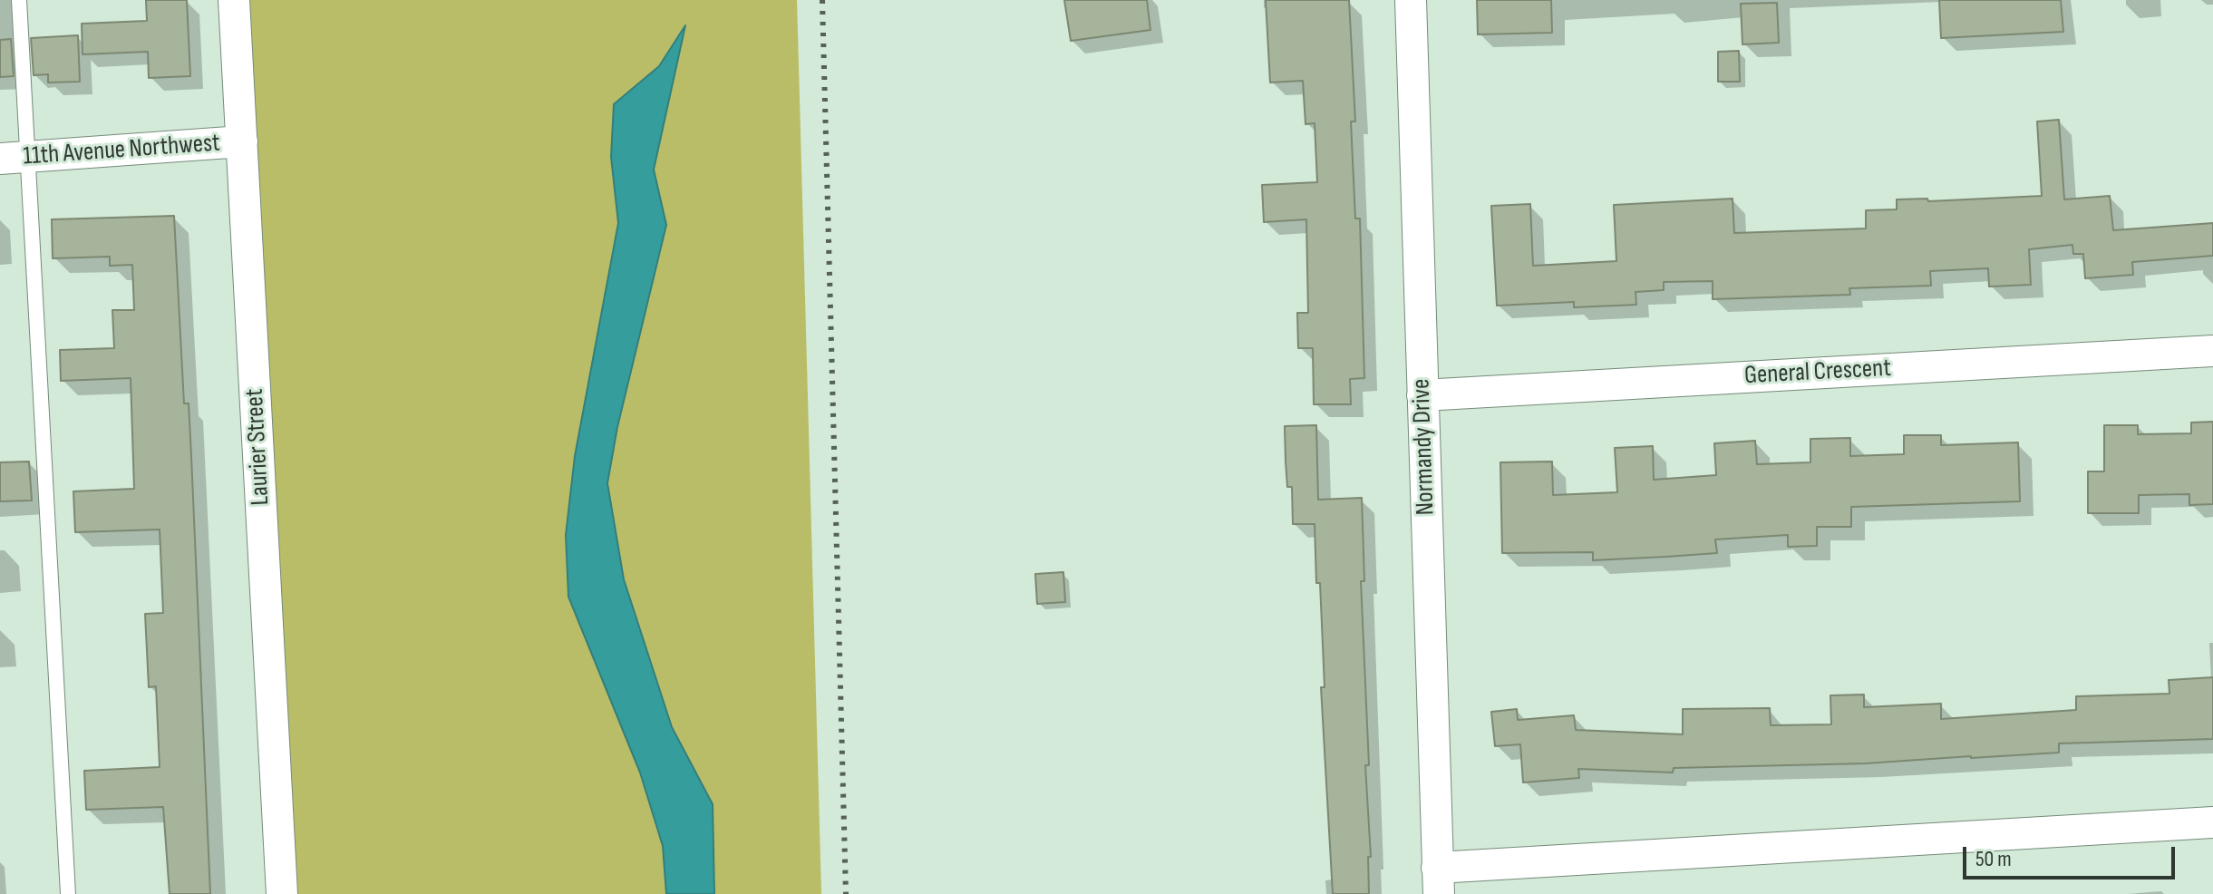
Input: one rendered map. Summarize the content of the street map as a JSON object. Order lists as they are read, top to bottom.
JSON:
{
  "streets": {
    "street": [
      "11th Avenue Northwest",
      "General Crescent",
      "Laurier Street",
      "Normandy Drive"
    ]
  },
  "crossings": [
    ["11th Avenue Northwest", "Laurier Street"],
    ["General Crescent", "Normandy Drive"]
  ],
  "scale_bar": "50 m"
}
